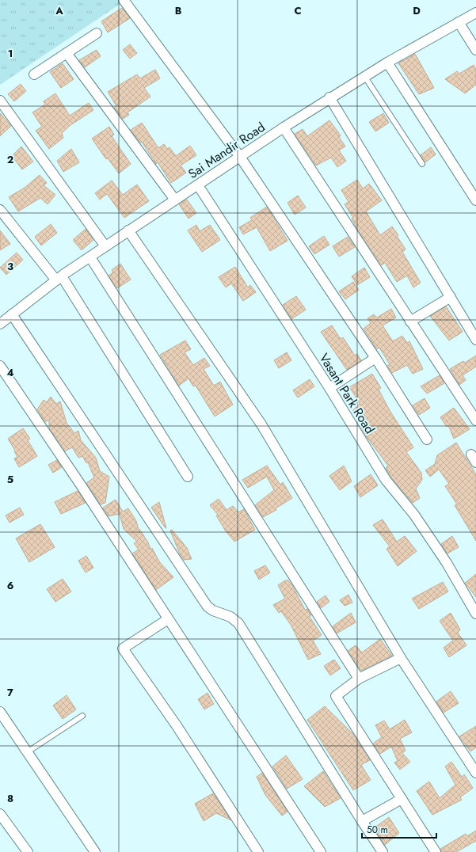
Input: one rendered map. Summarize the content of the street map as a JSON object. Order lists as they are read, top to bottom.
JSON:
{
  "streets": {
    "street": ["Sai Mandir Road", "Vasant Park Road"]
  },
  "crossings": [
    ["Sai Mandir Road", "Vasant Park Road"]
  ],
  "scale_bar": "50 m",
  "grid": {
    "columns": [
      "A",
      "B",
      "C",
      "D"
    ],
    "rows": [
      "1",
      "2",
      "3",
      "4",
      "5",
      "6",
      "7",
      "8"
    ]
  }
}
